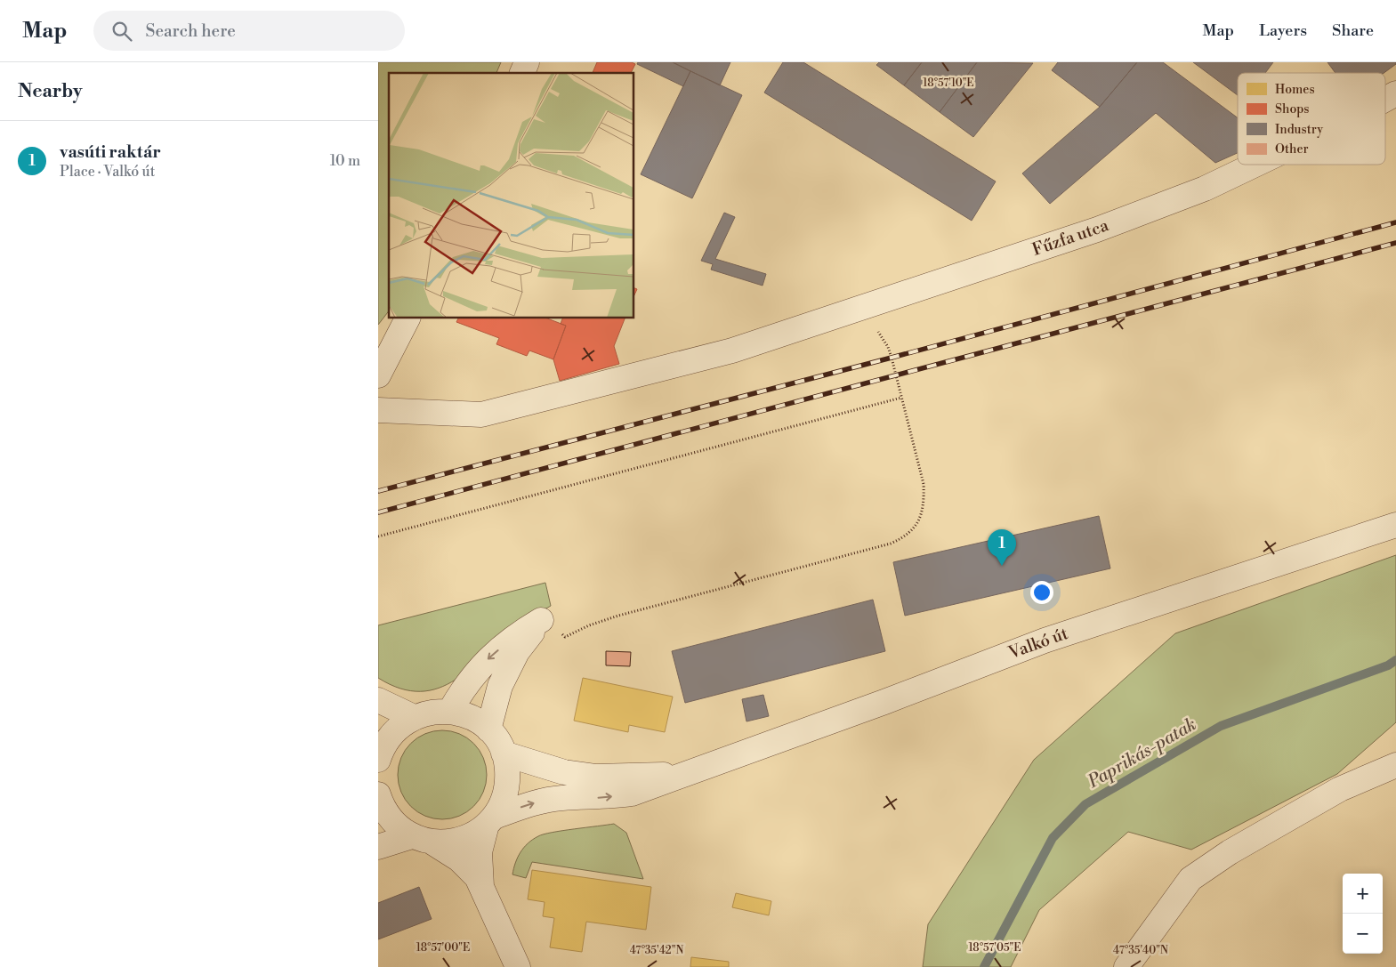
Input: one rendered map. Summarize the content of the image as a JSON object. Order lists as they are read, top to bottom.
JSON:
{
  "streets": {
    "street": ["Fűzfa utca", "Valkó út"]
  },
  "water": ["Paprikás-patak"],
  "legend": [
    "Homes",
    "Shops",
    "Industry",
    "Other"
  ],
  "page": {
    "header": "Map",
    "search": "Search here",
    "nav": ["Map", "Layers", "Share"],
    "heading": "Nearby",
    "list": [
      {
        "mark": "1",
        "name": "vasúti raktár",
        "note": "Place · Valkó út",
        "value": "10 m"
      }
    ],
    "pins": "1",
    "map_buttons": ["+", "−"]
  },
  "coordinates": [
    "18°57'10\"E",
    "18°57'00\"E",
    "18°57'05\"E",
    "47°35'42\"N",
    "47°35'40\"N"
  ]
}
